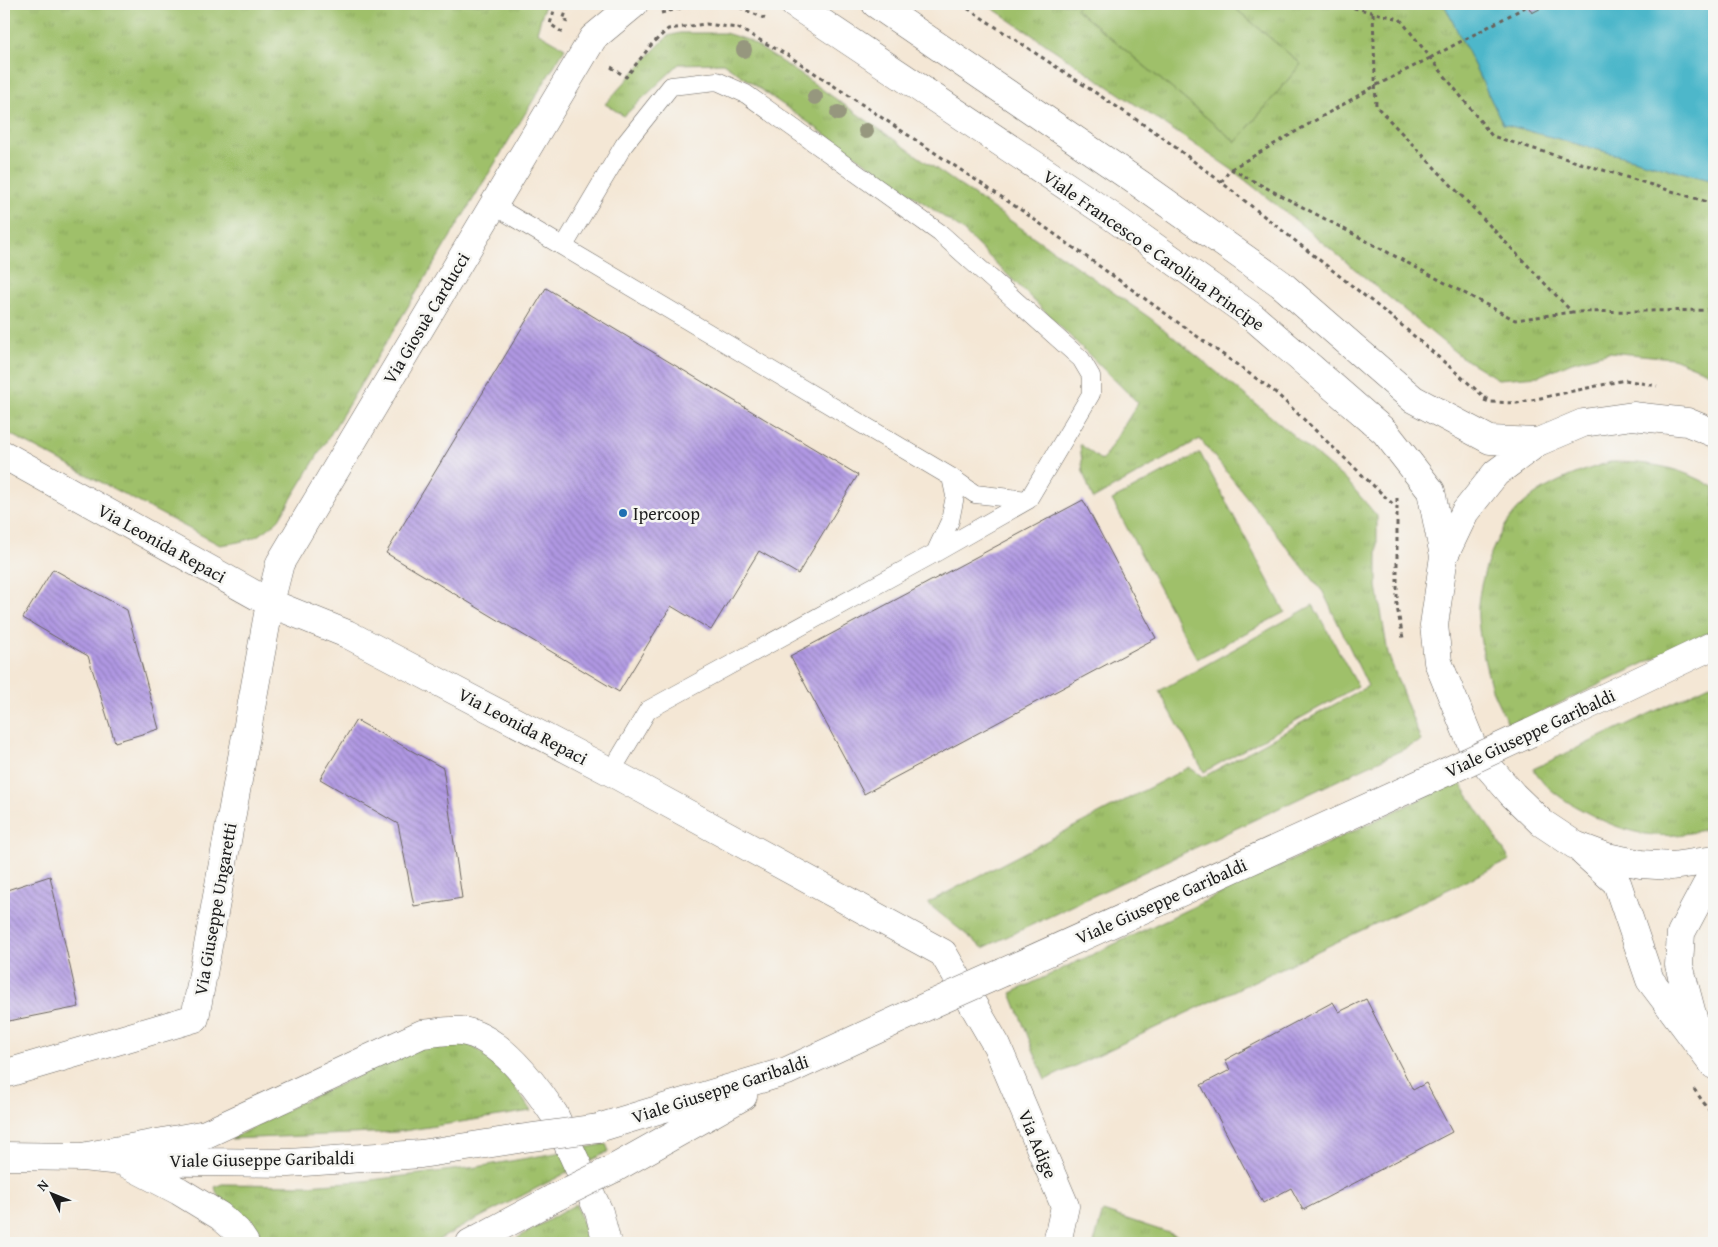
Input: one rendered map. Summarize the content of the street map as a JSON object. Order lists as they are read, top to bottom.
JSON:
{
  "streets": {
    "street": [
      "Viale Francesco e Carolina Principe",
      "Via Giosuè Carducci",
      "Via Leonida Repaci",
      "Viale Giuseppe Garibaldi",
      "Via Giuseppe Ungaretti",
      "Via Adige"
    ]
  },
  "crossings": [
    ["Via Giosuè Carducci", "Via Leonida Repaci"],
    ["Via Giosuè Carducci", "Via Giuseppe Ungaretti"],
    ["Via Leonida Repaci", "Via Giuseppe Ungaretti"],
    ["Via Leonida Repaci", "Via Adige"]
  ],
  "places": ["Ipercoop"],
  "north": "top left"
}
